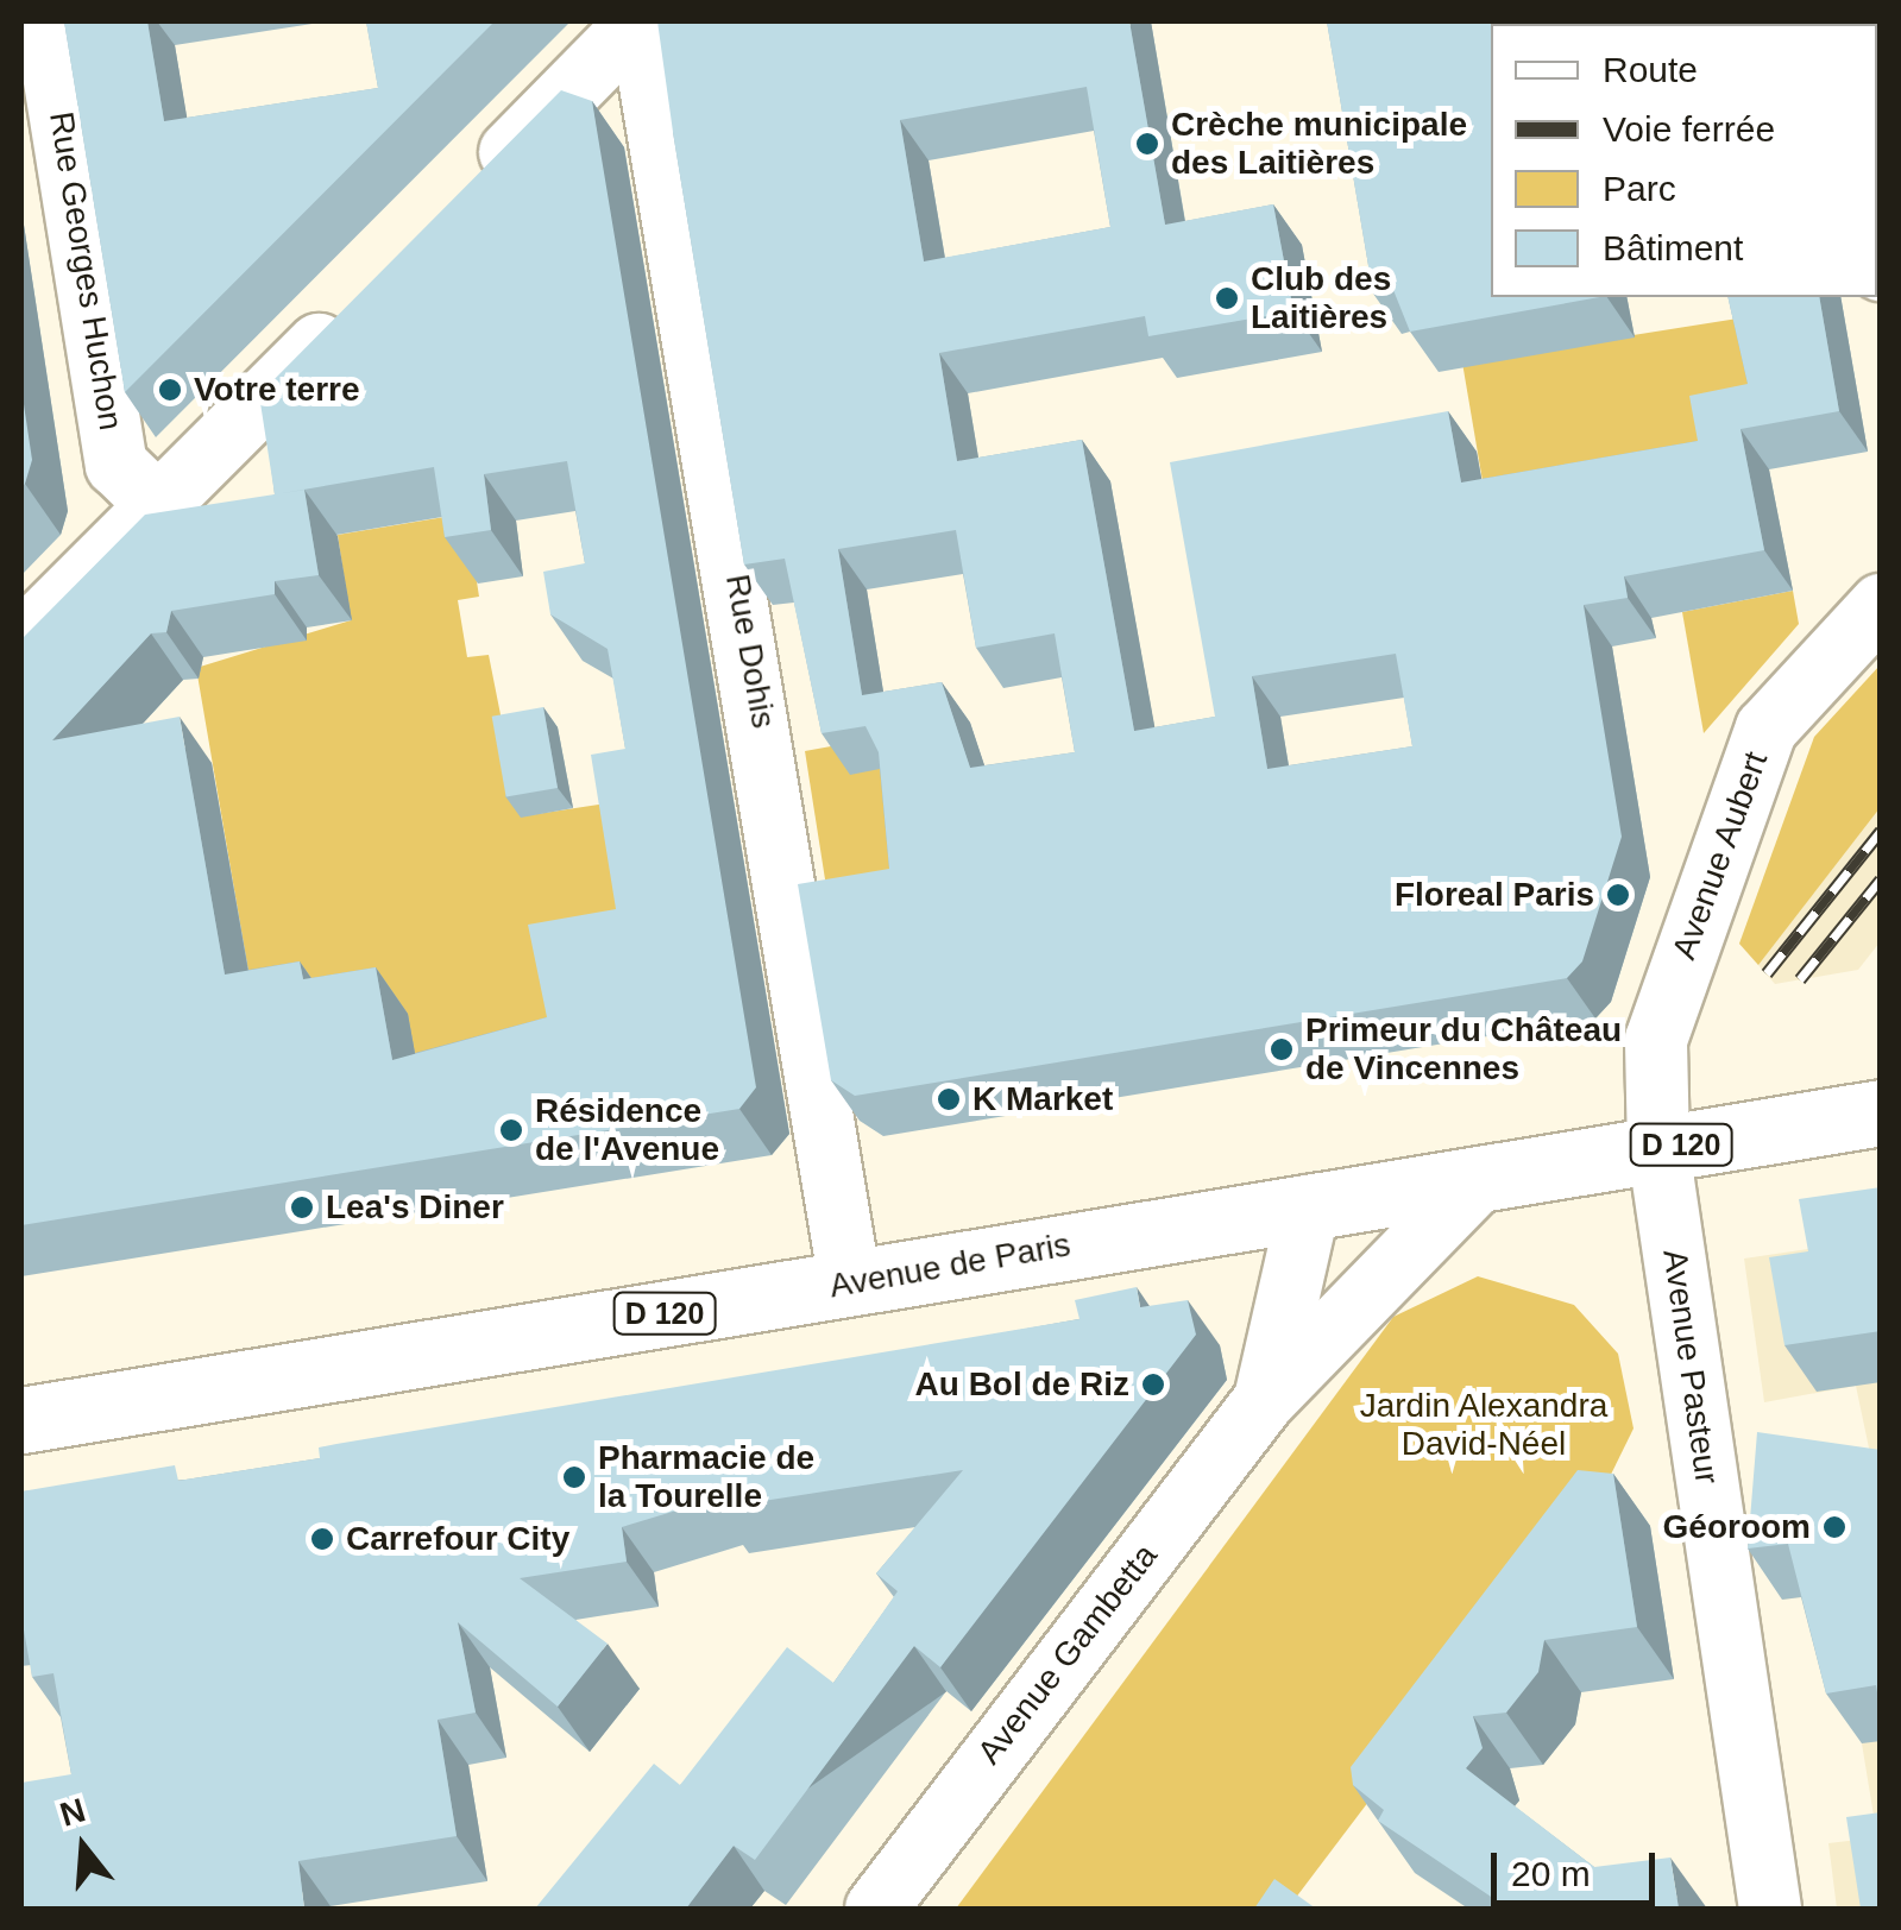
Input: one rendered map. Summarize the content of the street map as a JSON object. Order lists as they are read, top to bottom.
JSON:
{
  "streets": {
    "main road": ["D 120", "Avenue de Paris"],
    "street": [
      "Rue Georges Huchon",
      "Rue Dohis",
      "Avenue Aubert",
      "Avenue Pasteur",
      "Avenue Gambetta"
    ]
  },
  "crossings": [
    ["Rue Dohis", "Avenue de Paris"],
    ["Avenue Aubert", "Avenue de Paris"],
    ["Avenue Aubert", "Avenue Pasteur"],
    ["Avenue de Paris", "Avenue Pasteur"],
    ["Avenue de Paris", "Avenue Gambetta"]
  ],
  "parks": ["Jardin Alexandra David-Néel"],
  "places": [
    "Crèche municipale des Laitières",
    "Club des Laitières",
    "Votre terre",
    "Floreal Paris",
    "Primeur du Château de Vincennes",
    "K Market",
    "Résidence de l'Avenue",
    "Lea's Diner",
    "Au Bol de Riz",
    "Pharmacie de la Tourelle",
    "Géoroom",
    "Carrefour City"
  ],
  "legend": [
    "Route",
    "Voie ferrée",
    "Parc",
    "Bâtiment"
  ],
  "scale_bar": "20 m",
  "north": "top"
}
